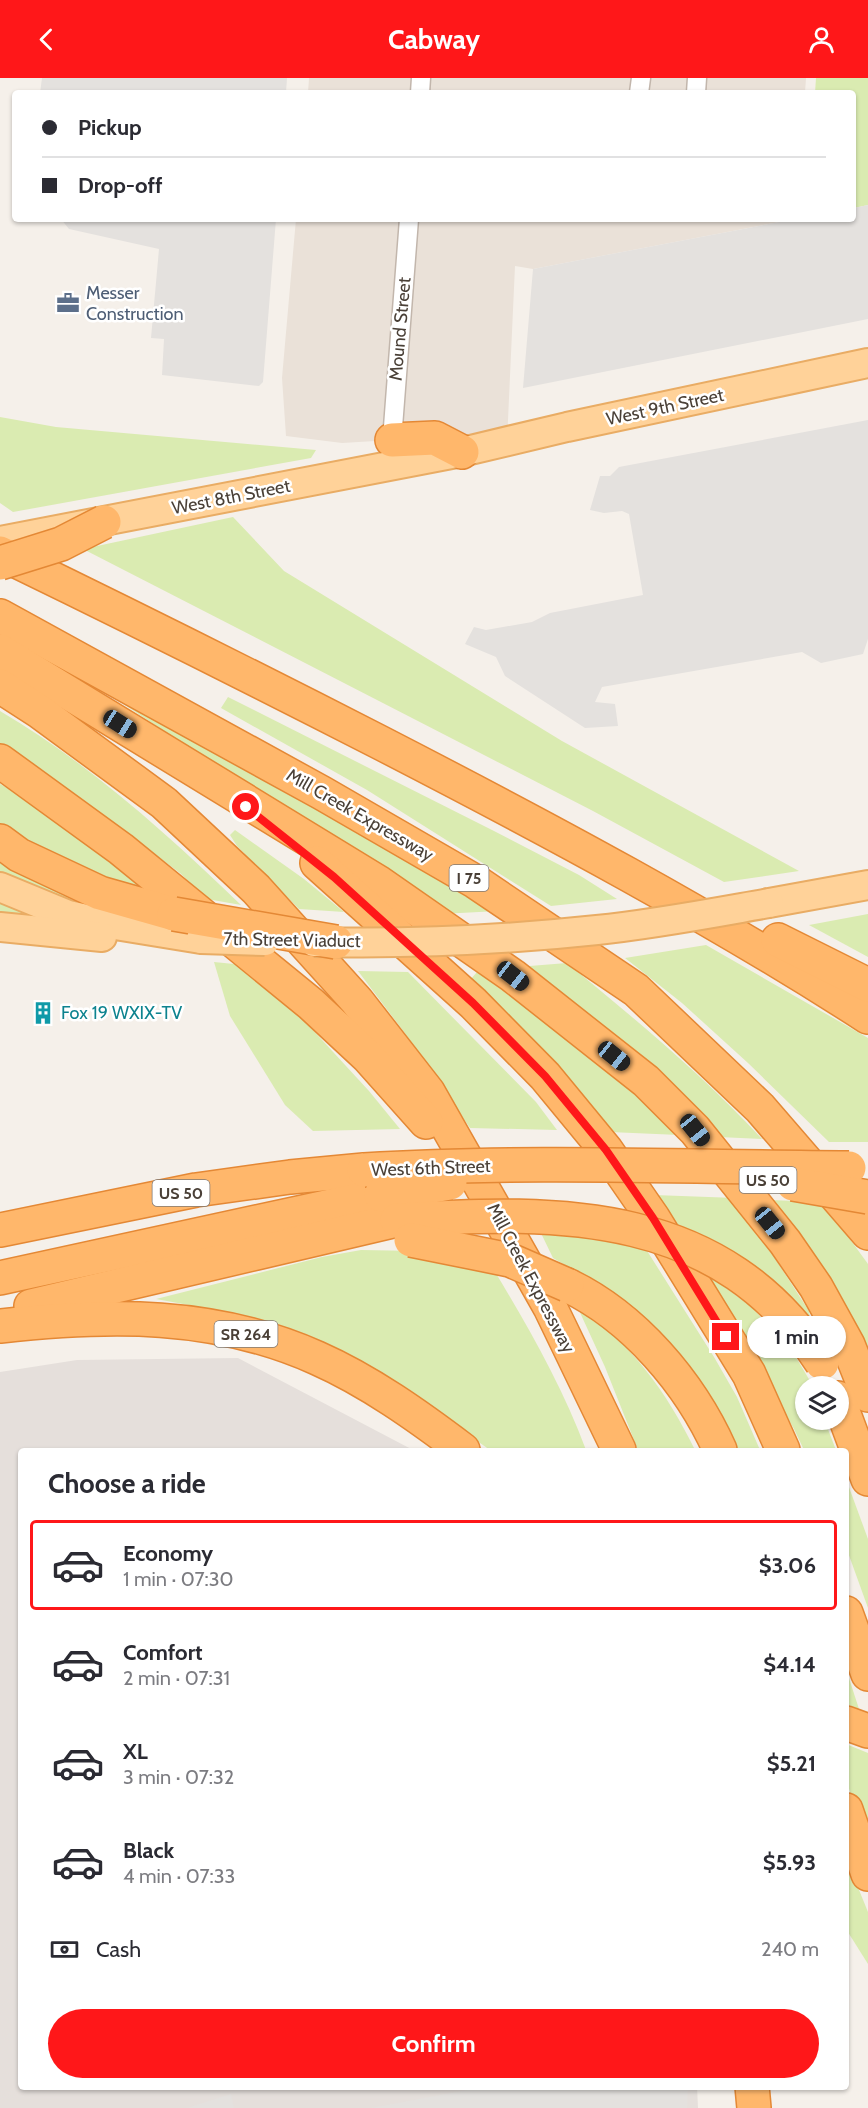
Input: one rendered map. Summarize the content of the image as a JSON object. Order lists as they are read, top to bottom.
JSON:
{
  "streets": {
    "highway": [
      "Mill Creek Expressway",
      "I 75",
      "West 6th Street",
      "US 50",
      "SR 264"
    ],
    "main road": ["West 9th Street", "West 8th Street", "7th Street Viaduct"],
    "street": ["Mound Street"]
  },
  "crossings": [
    ["West 9th Street", "West 8th Street"],
    ["West 6th Street", "US 50"]
  ],
  "places": {
    "office": ["Messer Construction"],
    "building": ["Fox 19 WXIX-TV"]
  },
  "page": {
    "header": "Cabway",
    "banner": ["Pickup", "Drop-off"],
    "bubble": "1 min",
    "heading": "Choose a ride",
    "list": [
      {
        "name": "Economy",
        "note": "1 min · 07:30",
        "value": "$3.06"
      },
      {
        "name": "Comfort",
        "note": "2 min · 07:31",
        "value": "$4.14"
      },
      {
        "name": "XL",
        "note": "3 min · 07:32",
        "value": "$5.21"
      },
      {
        "name": "Black",
        "note": "4 min · 07:33",
        "value": "$5.93"
      }
    ],
    "pay": ["Cash", "240 m"],
    "buttons": "Confirm"
  }
}
